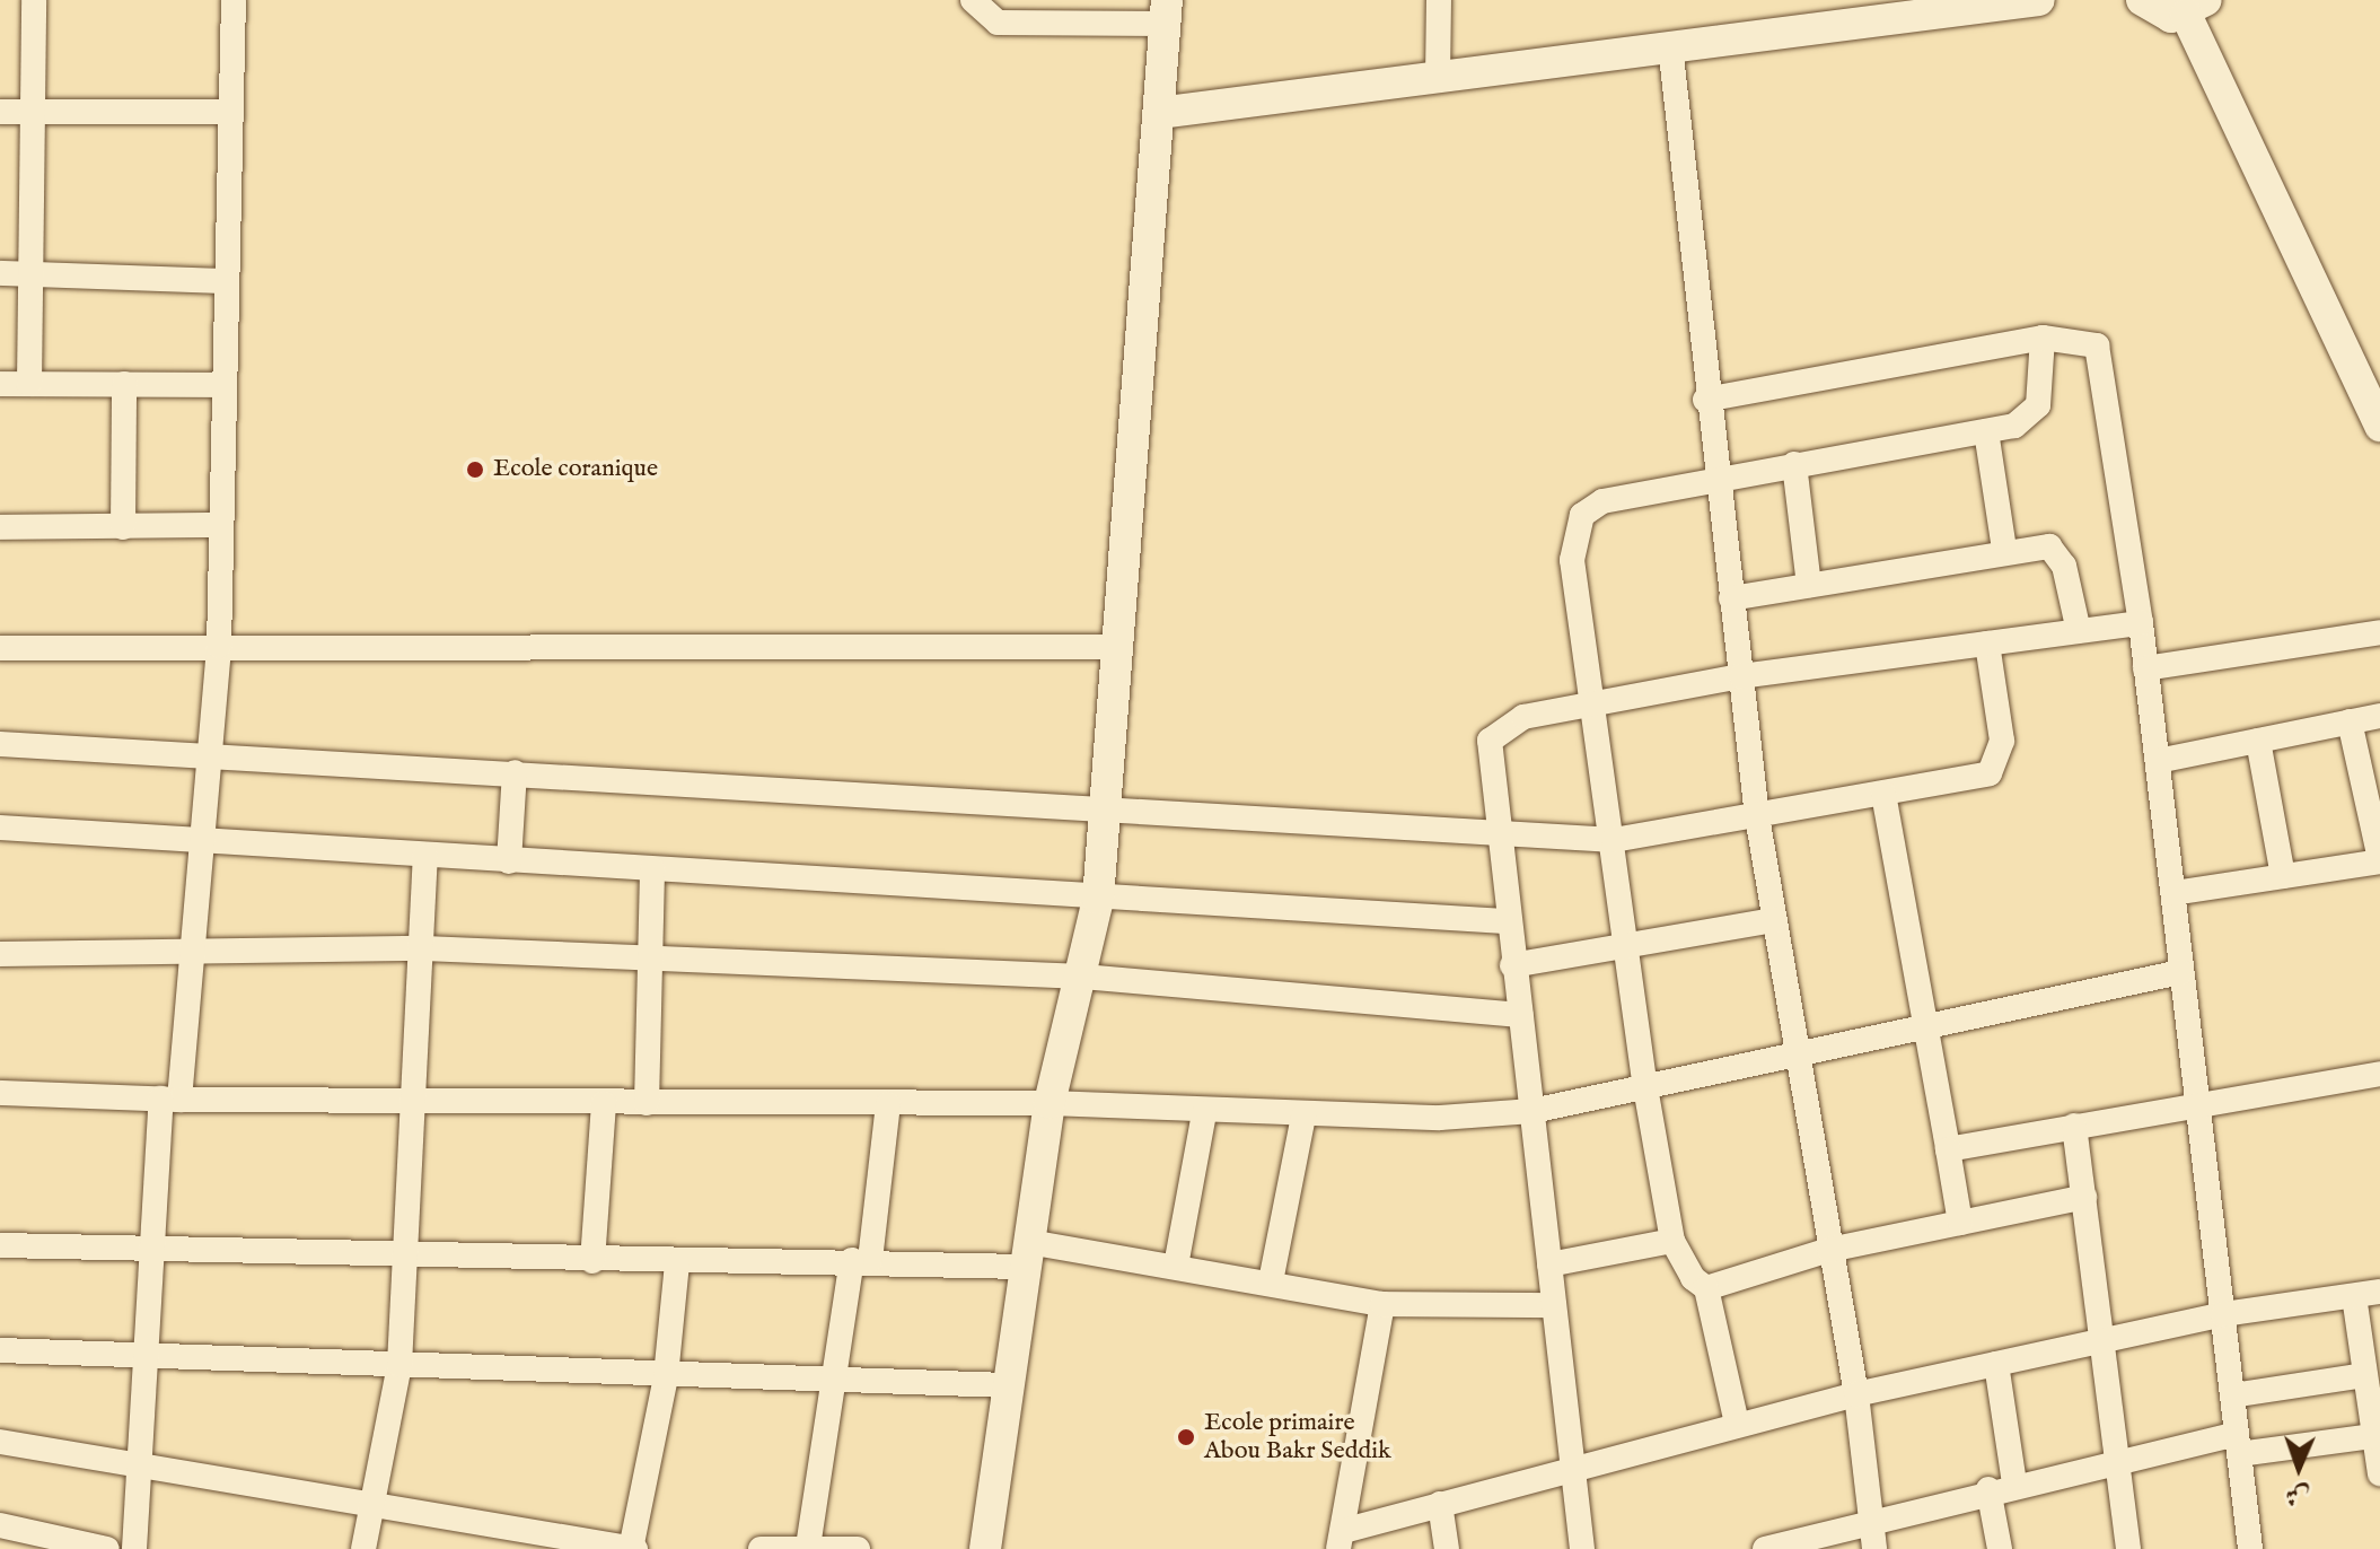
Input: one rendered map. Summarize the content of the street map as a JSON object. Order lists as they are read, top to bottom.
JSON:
{
  "places": ["Ecole coranique", "Ecole primaire Abou Bakr Seddik"],
  "north": "bottom"
}
